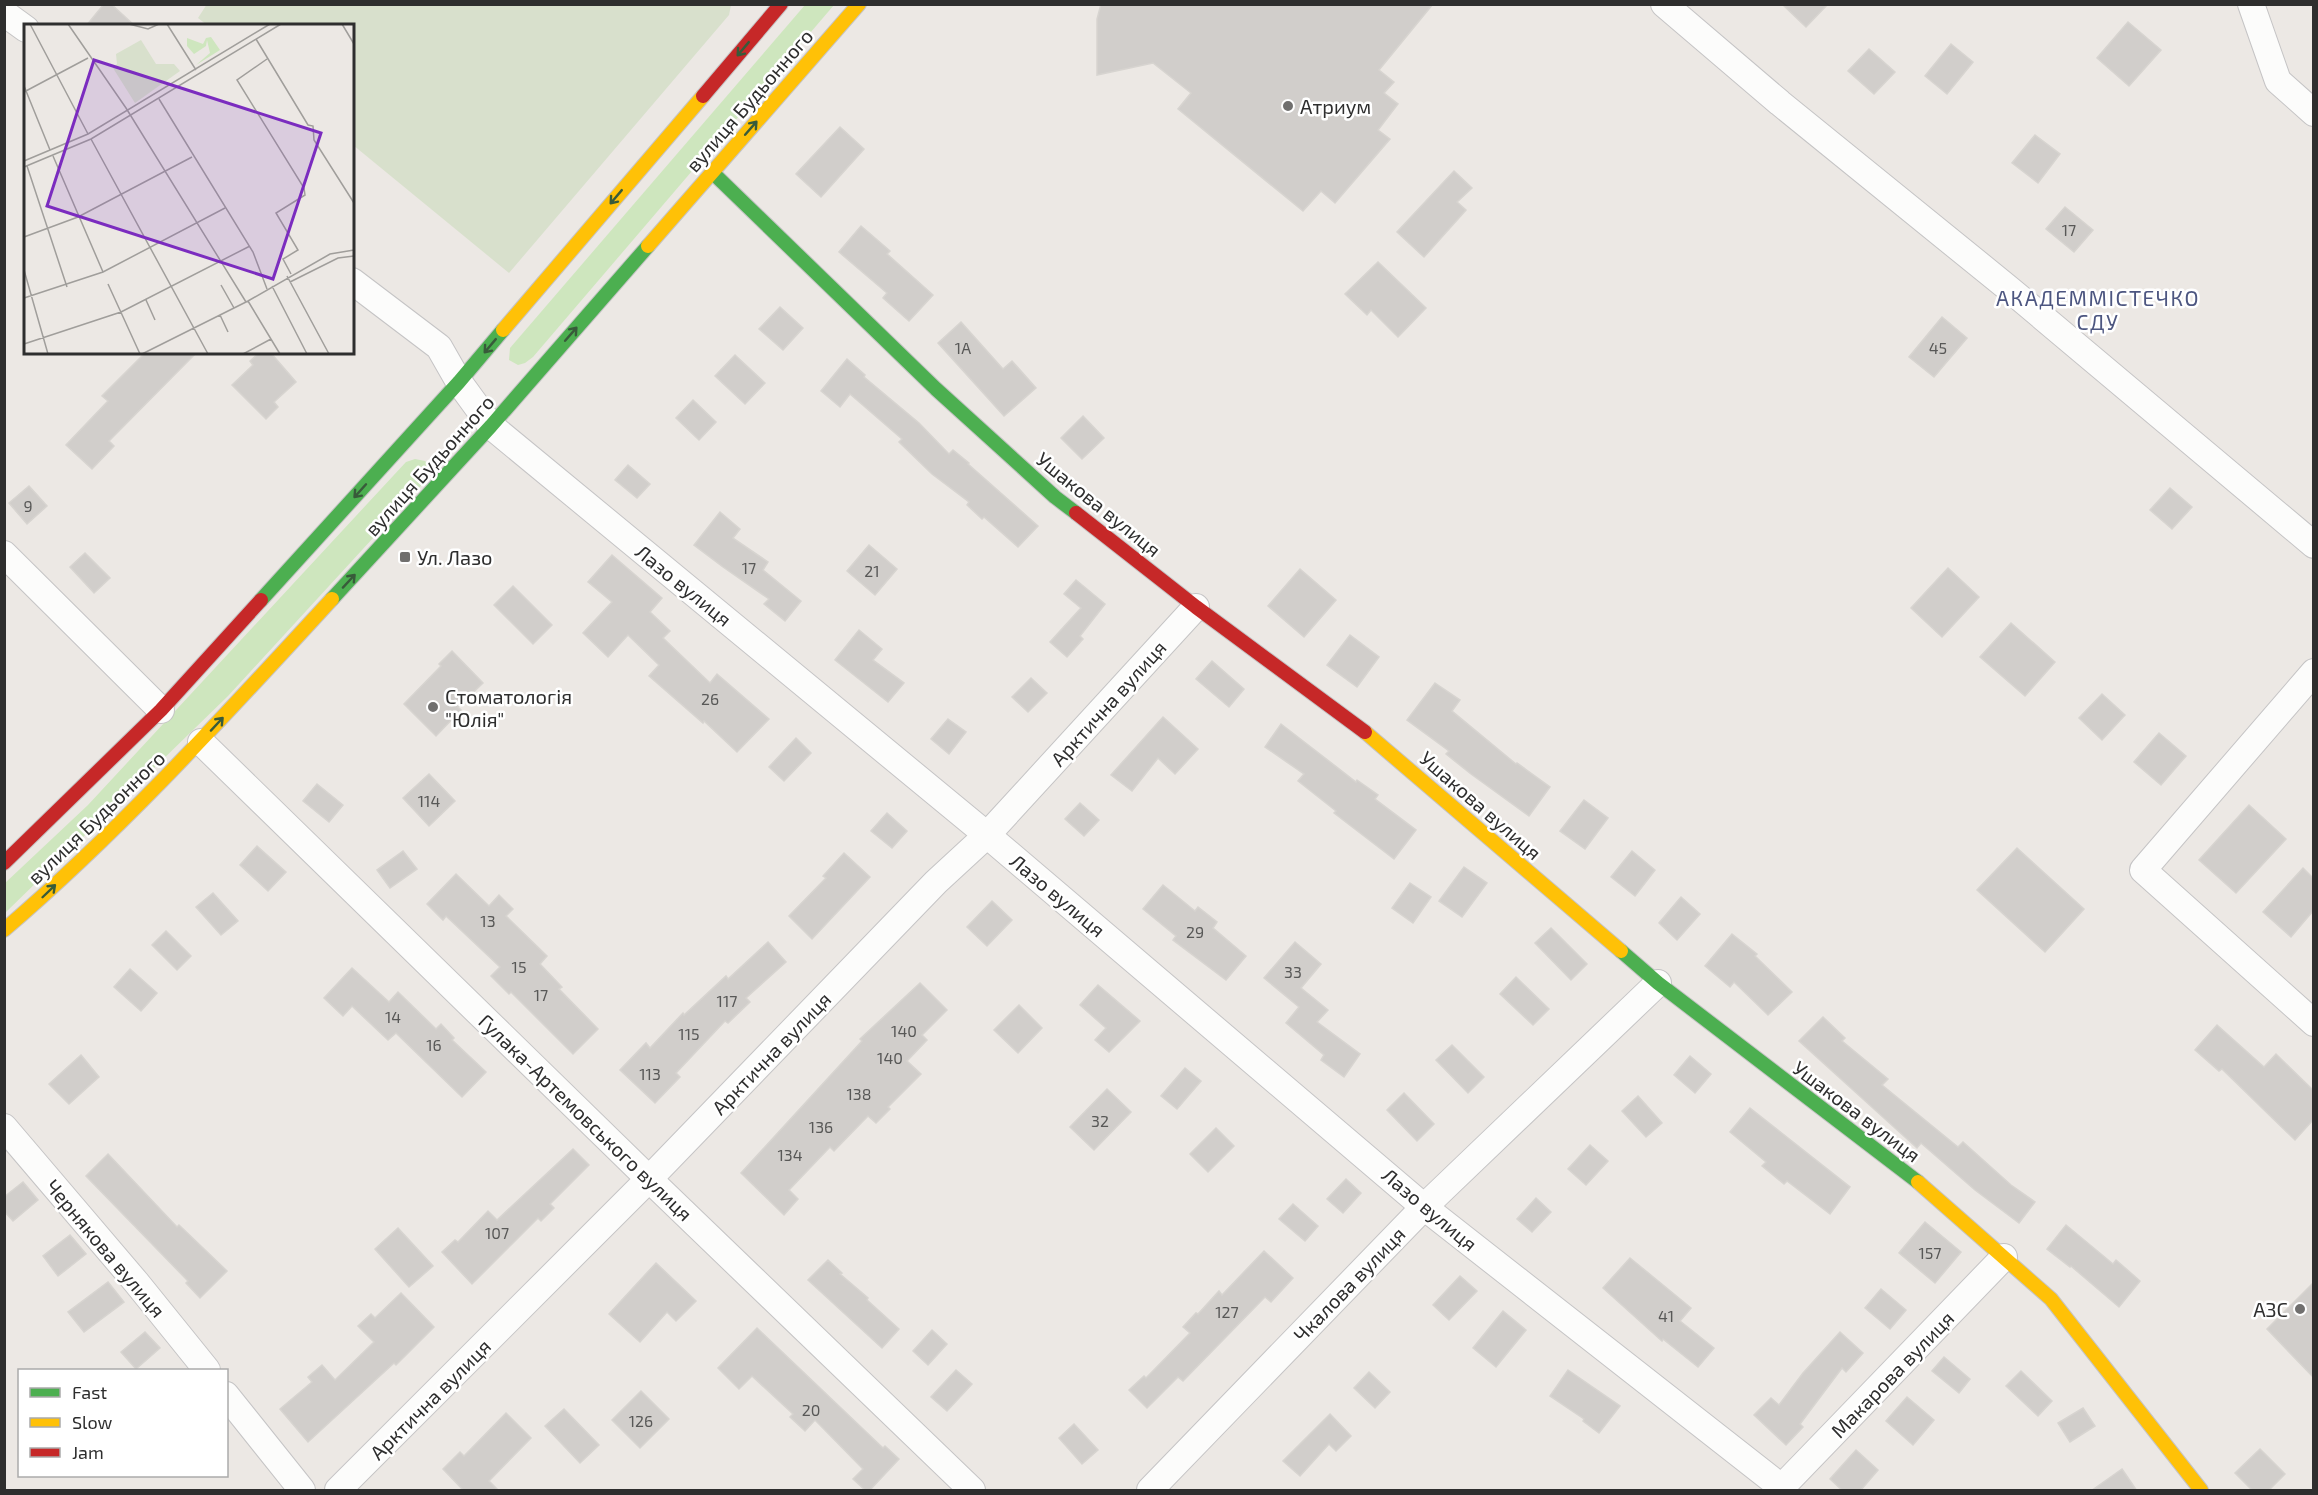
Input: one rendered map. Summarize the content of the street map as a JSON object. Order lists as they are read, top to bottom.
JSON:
{
  "streets": {
    "main road": ["вулиця Будьонного", "Ушакова вулиця"],
    "street": [
      "Лазо вулиця",
      "Арктична вулиця",
      "Гулака-Артемовського вулиця",
      "Чернякова вулиця",
      "Чкалова вулиця",
      "Макарова вулиця"
    ]
  },
  "crossings": [
    ["вулиця Будьонного", "Ушакова вулиця"],
    ["вулиця Будьонного", "Лазо вулиця"],
    ["вулиця Будьонного", "Гулака-Артемовського вулиця"],
    ["Ушакова вулиця", "Арктична вулиця"],
    ["Ушакова вулиця", "Чкалова вулиця"],
    ["Ушакова вулиця", "Макарова вулиця"],
    ["Лазо вулиця", "Арктична вулиця"],
    ["Лазо вулиця", "Чкалова вулиця"],
    ["Лазо вулиця", "Макарова вулиця"],
    ["Арктична вулиця", "Гулака-Артемовського вулиця"]
  ],
  "districts": ["АКАДЕММІСТЕЧКО СДУ"],
  "places": {
    "other": ["Атриум", "Стоматологія \"Юлія\"", "АЗС"],
    "transit": ["Ул. Лазо"]
  },
  "house_numbers": [
    "17",
    "1А",
    "45",
    "9",
    "17",
    "21",
    "26",
    "114",
    "13",
    "29",
    "15",
    "33",
    "17",
    "117",
    "14",
    "140",
    "115",
    "16",
    "140",
    "113",
    "138",
    "32",
    "136",
    "134",
    "107",
    "157",
    "127",
    "41",
    "20",
    "126"
  ],
  "legend": ["Fast", "Slow", "Jam"]
}
